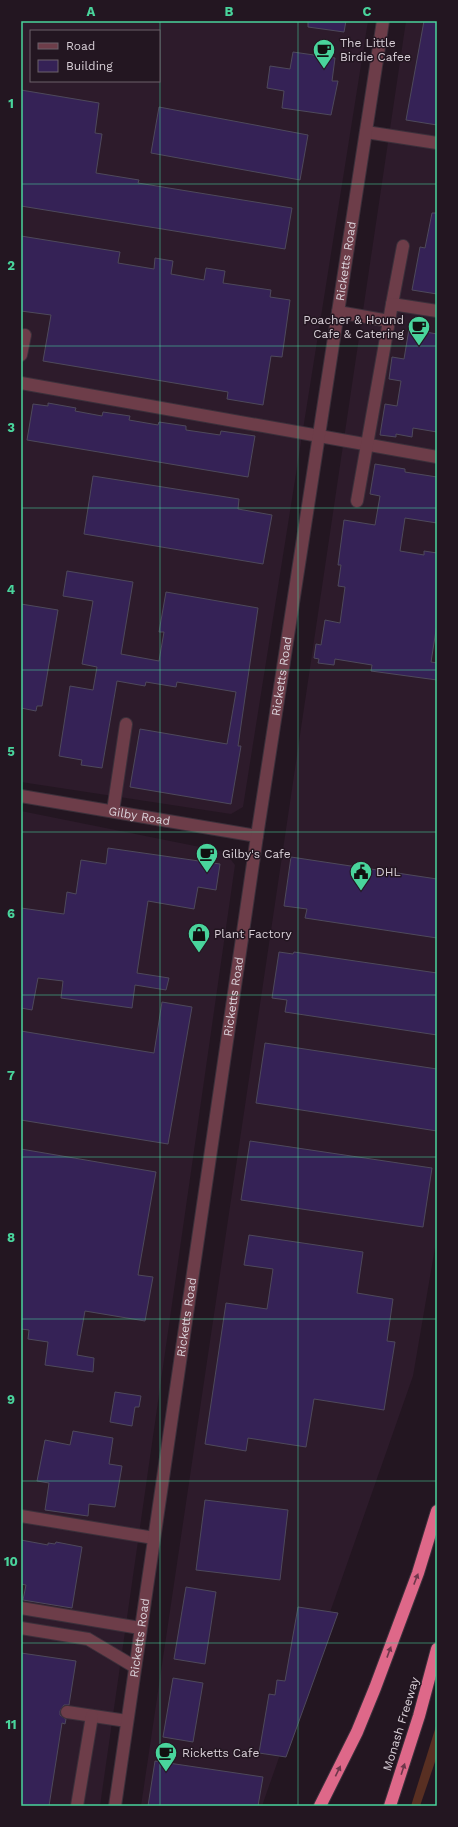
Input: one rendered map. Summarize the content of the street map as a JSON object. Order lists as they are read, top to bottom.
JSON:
{
  "streets": {
    "highway": ["Monash Freeway"],
    "street": ["Ricketts Road", "Gilby Road"]
  },
  "crossings": [
    ["Ricketts Road", "Gilby Road"]
  ],
  "places": {
    "cafe": [
      "The Little Birdie Cafee",
      "Poacher & Hound Cafe & Catering",
      "Gilby's Cafe",
      "Ricketts Cafe"
    ],
    "public building": ["DHL"],
    "shop": ["Plant Factory"]
  },
  "legend": ["Road", "Building"],
  "grid": {
    "columns": ["A", "B", "C"],
    "rows": [
      "1",
      "2",
      "3",
      "4",
      "5",
      "6",
      "7",
      "8",
      "9",
      "10",
      "11"
    ]
  }
}
